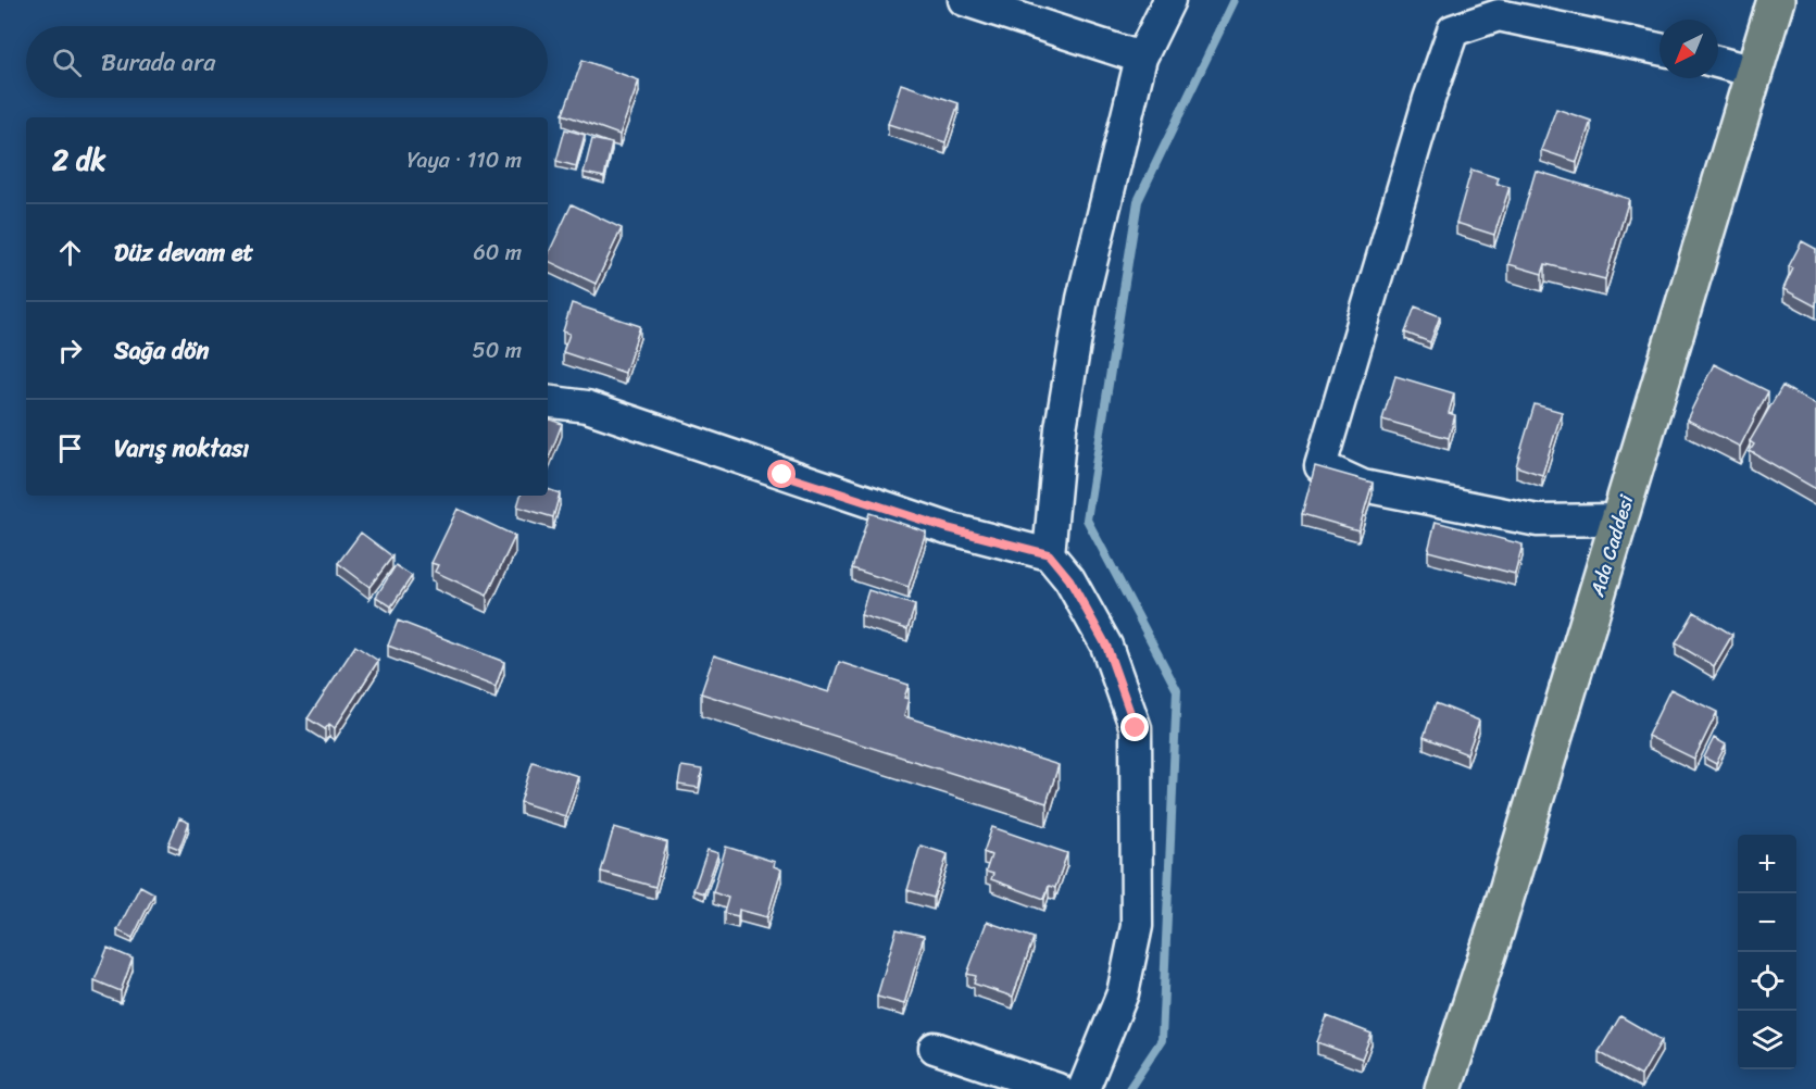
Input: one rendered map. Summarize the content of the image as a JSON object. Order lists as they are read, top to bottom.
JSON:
{
  "streets": {
    "main road": ["Ada Caddesi"]
  },
  "north": "bottom left",
  "page": {
    "search": "Burada ara",
    "heading": ["2 dk", "Yaya · 110 m"],
    "list": [
      ["Düz devam et", "60 m"],
      ["Sağa dön", "50 m"],
      "Varış noktası"
    ],
    "map_buttons": ["+", "−"]
  }
}
